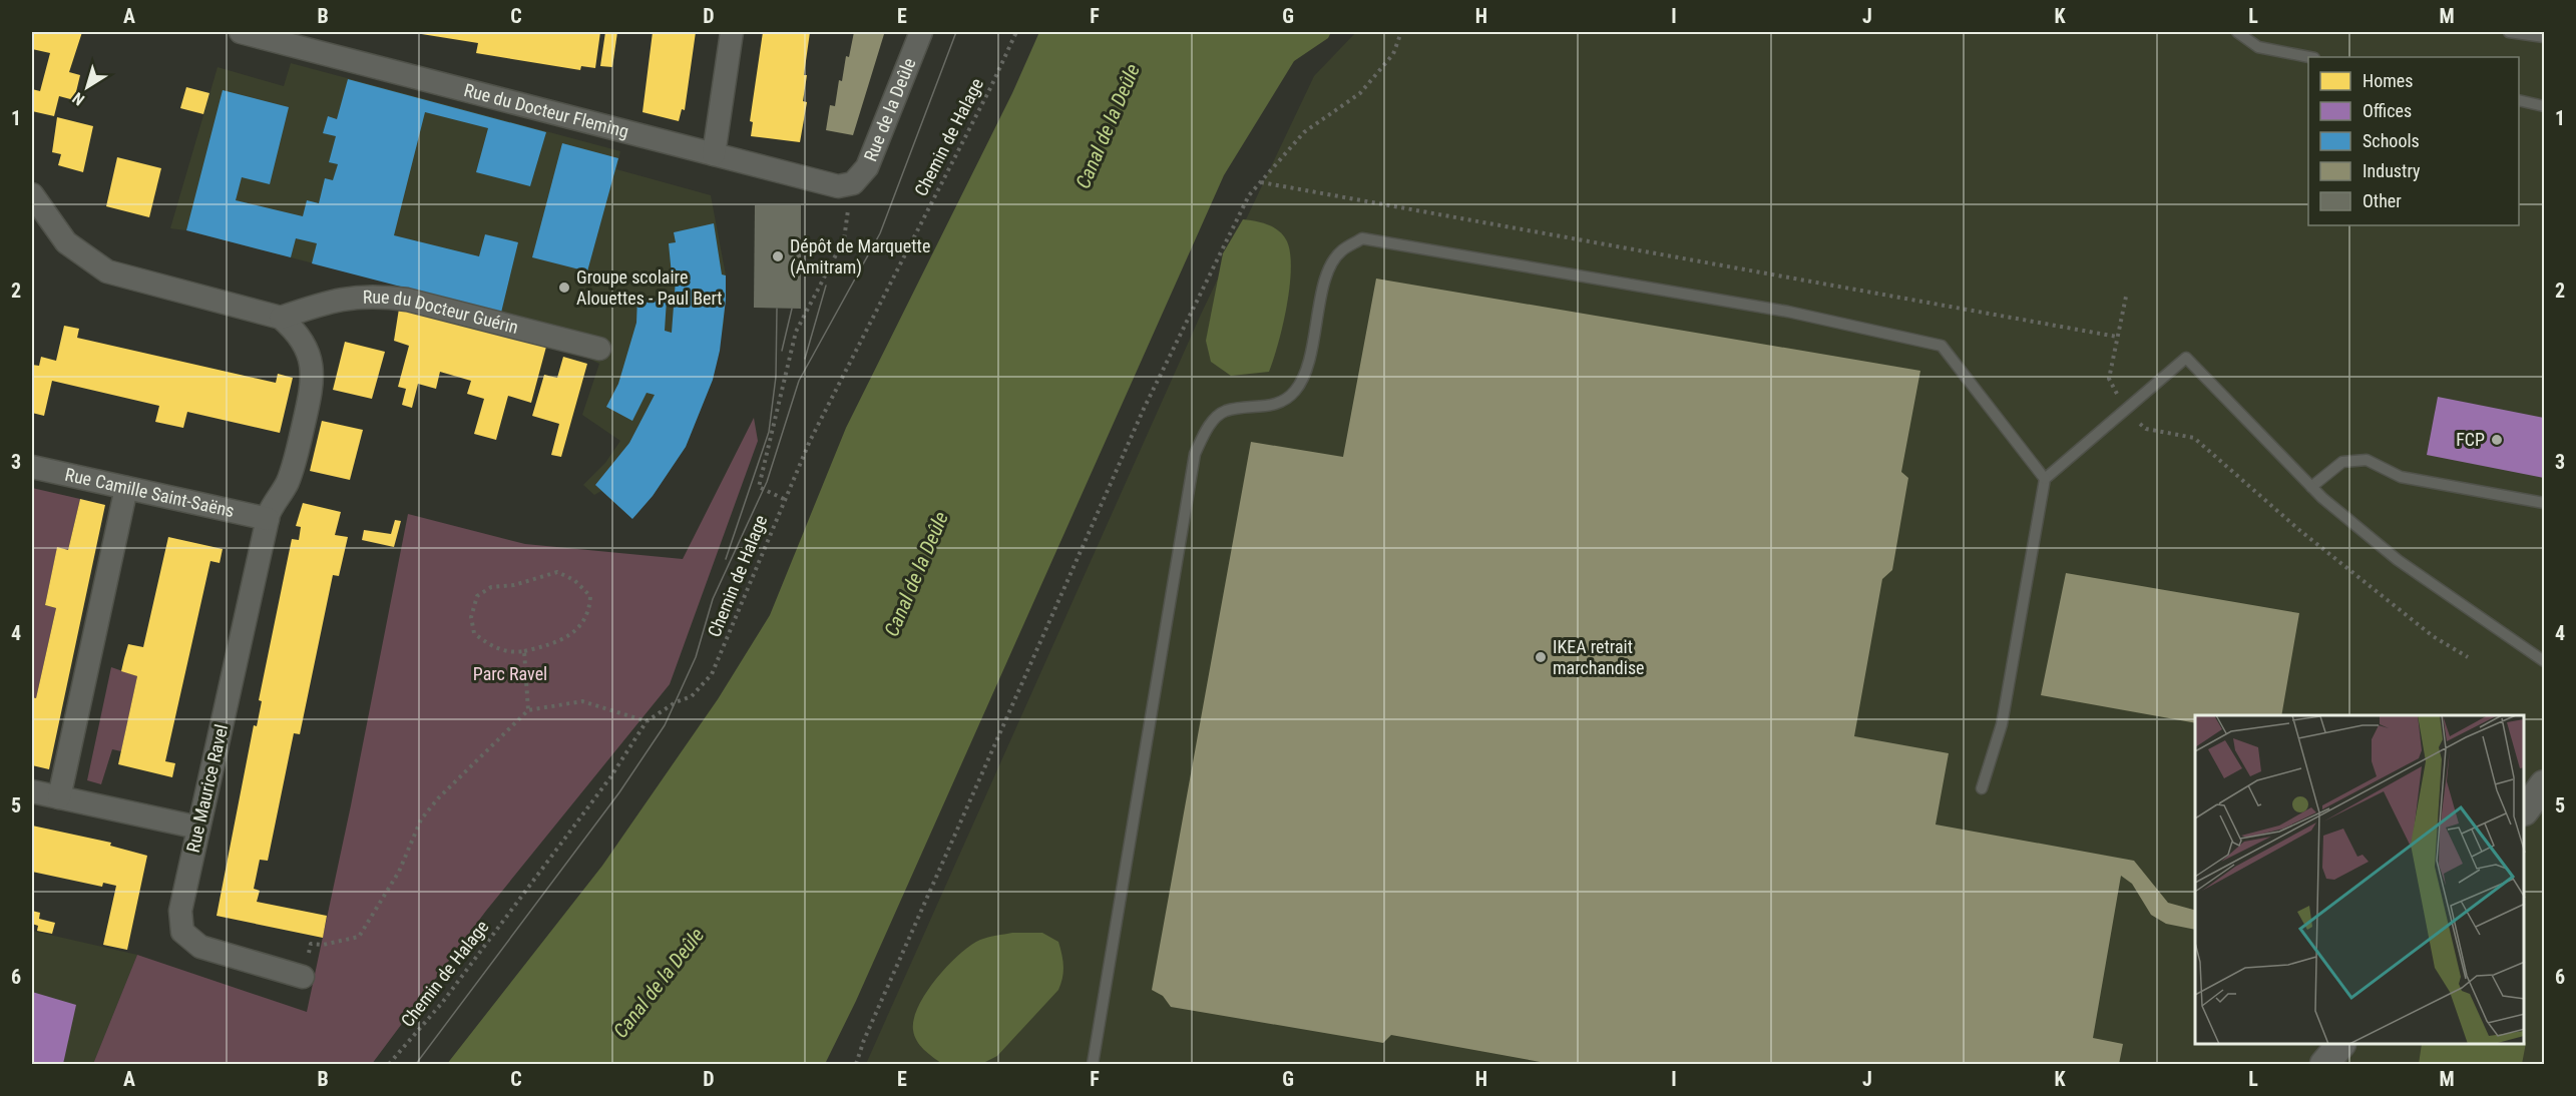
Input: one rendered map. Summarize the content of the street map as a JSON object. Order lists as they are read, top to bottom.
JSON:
{
  "streets": {
    "street": [
      "Rue de la Deûle",
      "Rue du Docteur Fleming",
      "Rue du Docteur Guérin",
      "Rue Camille Saint-Saëns",
      "Rue Maurice Ravel"
    ],
    "path": ["Chemin de Halage"]
  },
  "crossings": [
    ["Rue de la Deûle", "Rue du Docteur Fleming"],
    ["Rue Camille Saint-Saëns", "Rue Maurice Ravel"]
  ],
  "water": ["Canal de la Deûle"],
  "parks": ["Parc Ravel"],
  "places": [
    "Dépôt de Marquette (Amitram)",
    "Groupe scolaire Alouettes - Paul Bert",
    "FCP",
    "IKEA retrait marchandise"
  ],
  "legend": [
    "Homes",
    "Offices",
    "Schools",
    "Industry",
    "Other"
  ],
  "north": "bottom left",
  "grid": {
    "columns": [
      "A",
      "B",
      "C",
      "D",
      "E",
      "F",
      "G",
      "H",
      "I",
      "J",
      "K",
      "L",
      "M"
    ],
    "rows": [
      "1",
      "2",
      "3",
      "4",
      "5",
      "6"
    ]
  }
}
